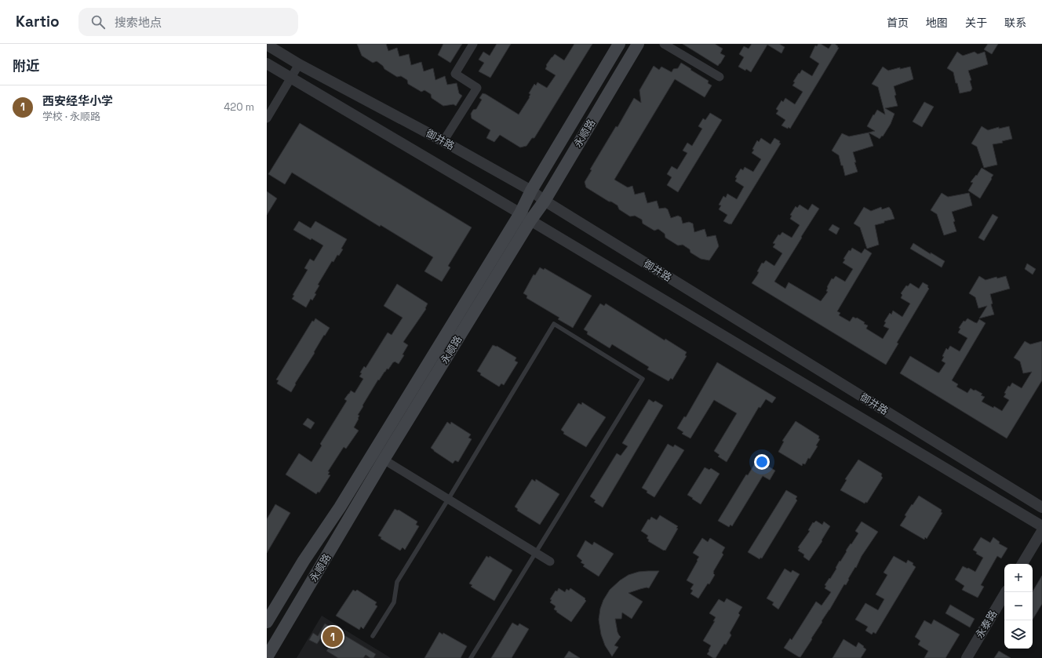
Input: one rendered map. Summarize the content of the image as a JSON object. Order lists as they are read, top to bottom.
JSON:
{
  "streets": {
    "main road": ["永顺路"],
    "street": ["御井路", "永泰路"]
  },
  "crossings": [
    ["永顺路", "御井路"]
  ],
  "page": {
    "header": "Kartio",
    "search": "搜索地点",
    "nav": [
      "首页",
      "地图",
      "关于",
      "联系"
    ],
    "heading": "附近",
    "list": [
      {
        "mark": "1",
        "name": "西安经华小学",
        "note": "学校 · 永顺路",
        "value": "420 m"
      }
    ],
    "map_buttons": ["+", "−"],
    "pins": "1"
  }
}
